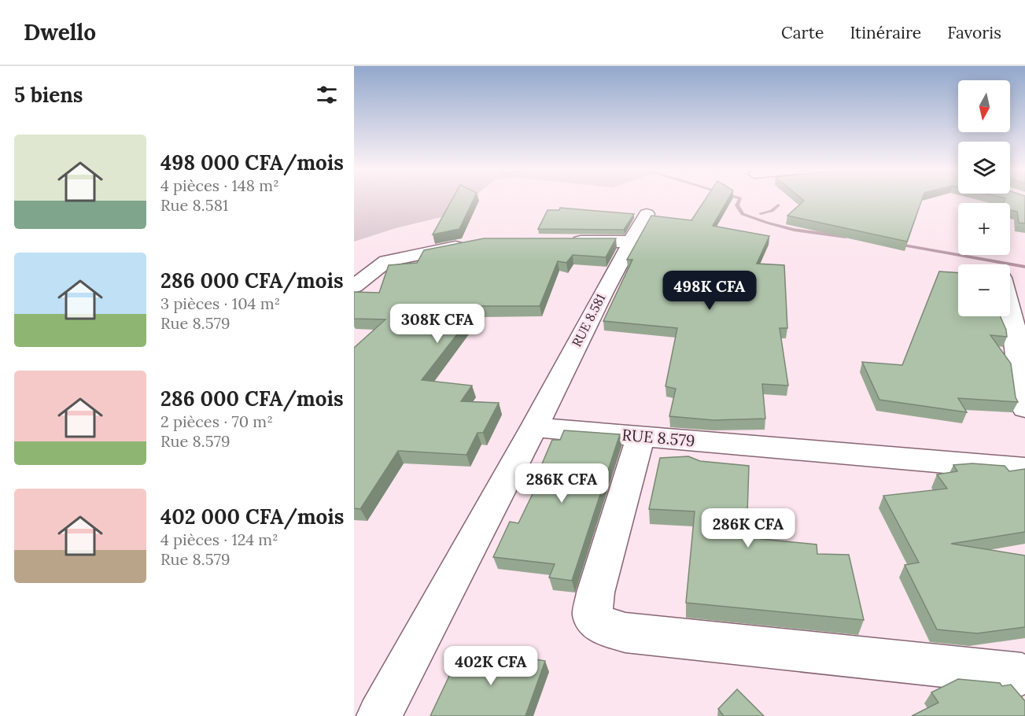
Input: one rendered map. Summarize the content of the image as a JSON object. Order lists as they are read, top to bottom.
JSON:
{
  "streets": {
    "street": ["RUE 8.581", "RUE 8.579"]
  },
  "crossings": [
    ["RUE 8.581", "RUE 8.579"]
  ],
  "north": "bottom",
  "page": {
    "header": "Dwello",
    "nav": ["Carte", "Itinéraire", "Favoris"],
    "heading": "5 biens",
    "map_buttons": ["+", "−"],
    "list": [
      {
        "name": "498 000 CFA/mois",
        "note": "4 pièces · 148 m² · Rue 8.581"
      },
      {
        "name": "286 000 CFA/mois",
        "note": "3 pièces · 104 m² · Rue 8.579"
      },
      {
        "name": "286 000 CFA/mois",
        "note": "2 pièces · 70 m² · Rue 8.579"
      },
      {
        "name": "402 000 CFA/mois",
        "note": "4 pièces · 124 m² · Rue 8.579"
      }
    ],
    "price": [
      "498K CFA",
      "308K CFA",
      "286K CFA",
      "286K CFA",
      "402K CFA"
    ]
  }
}
